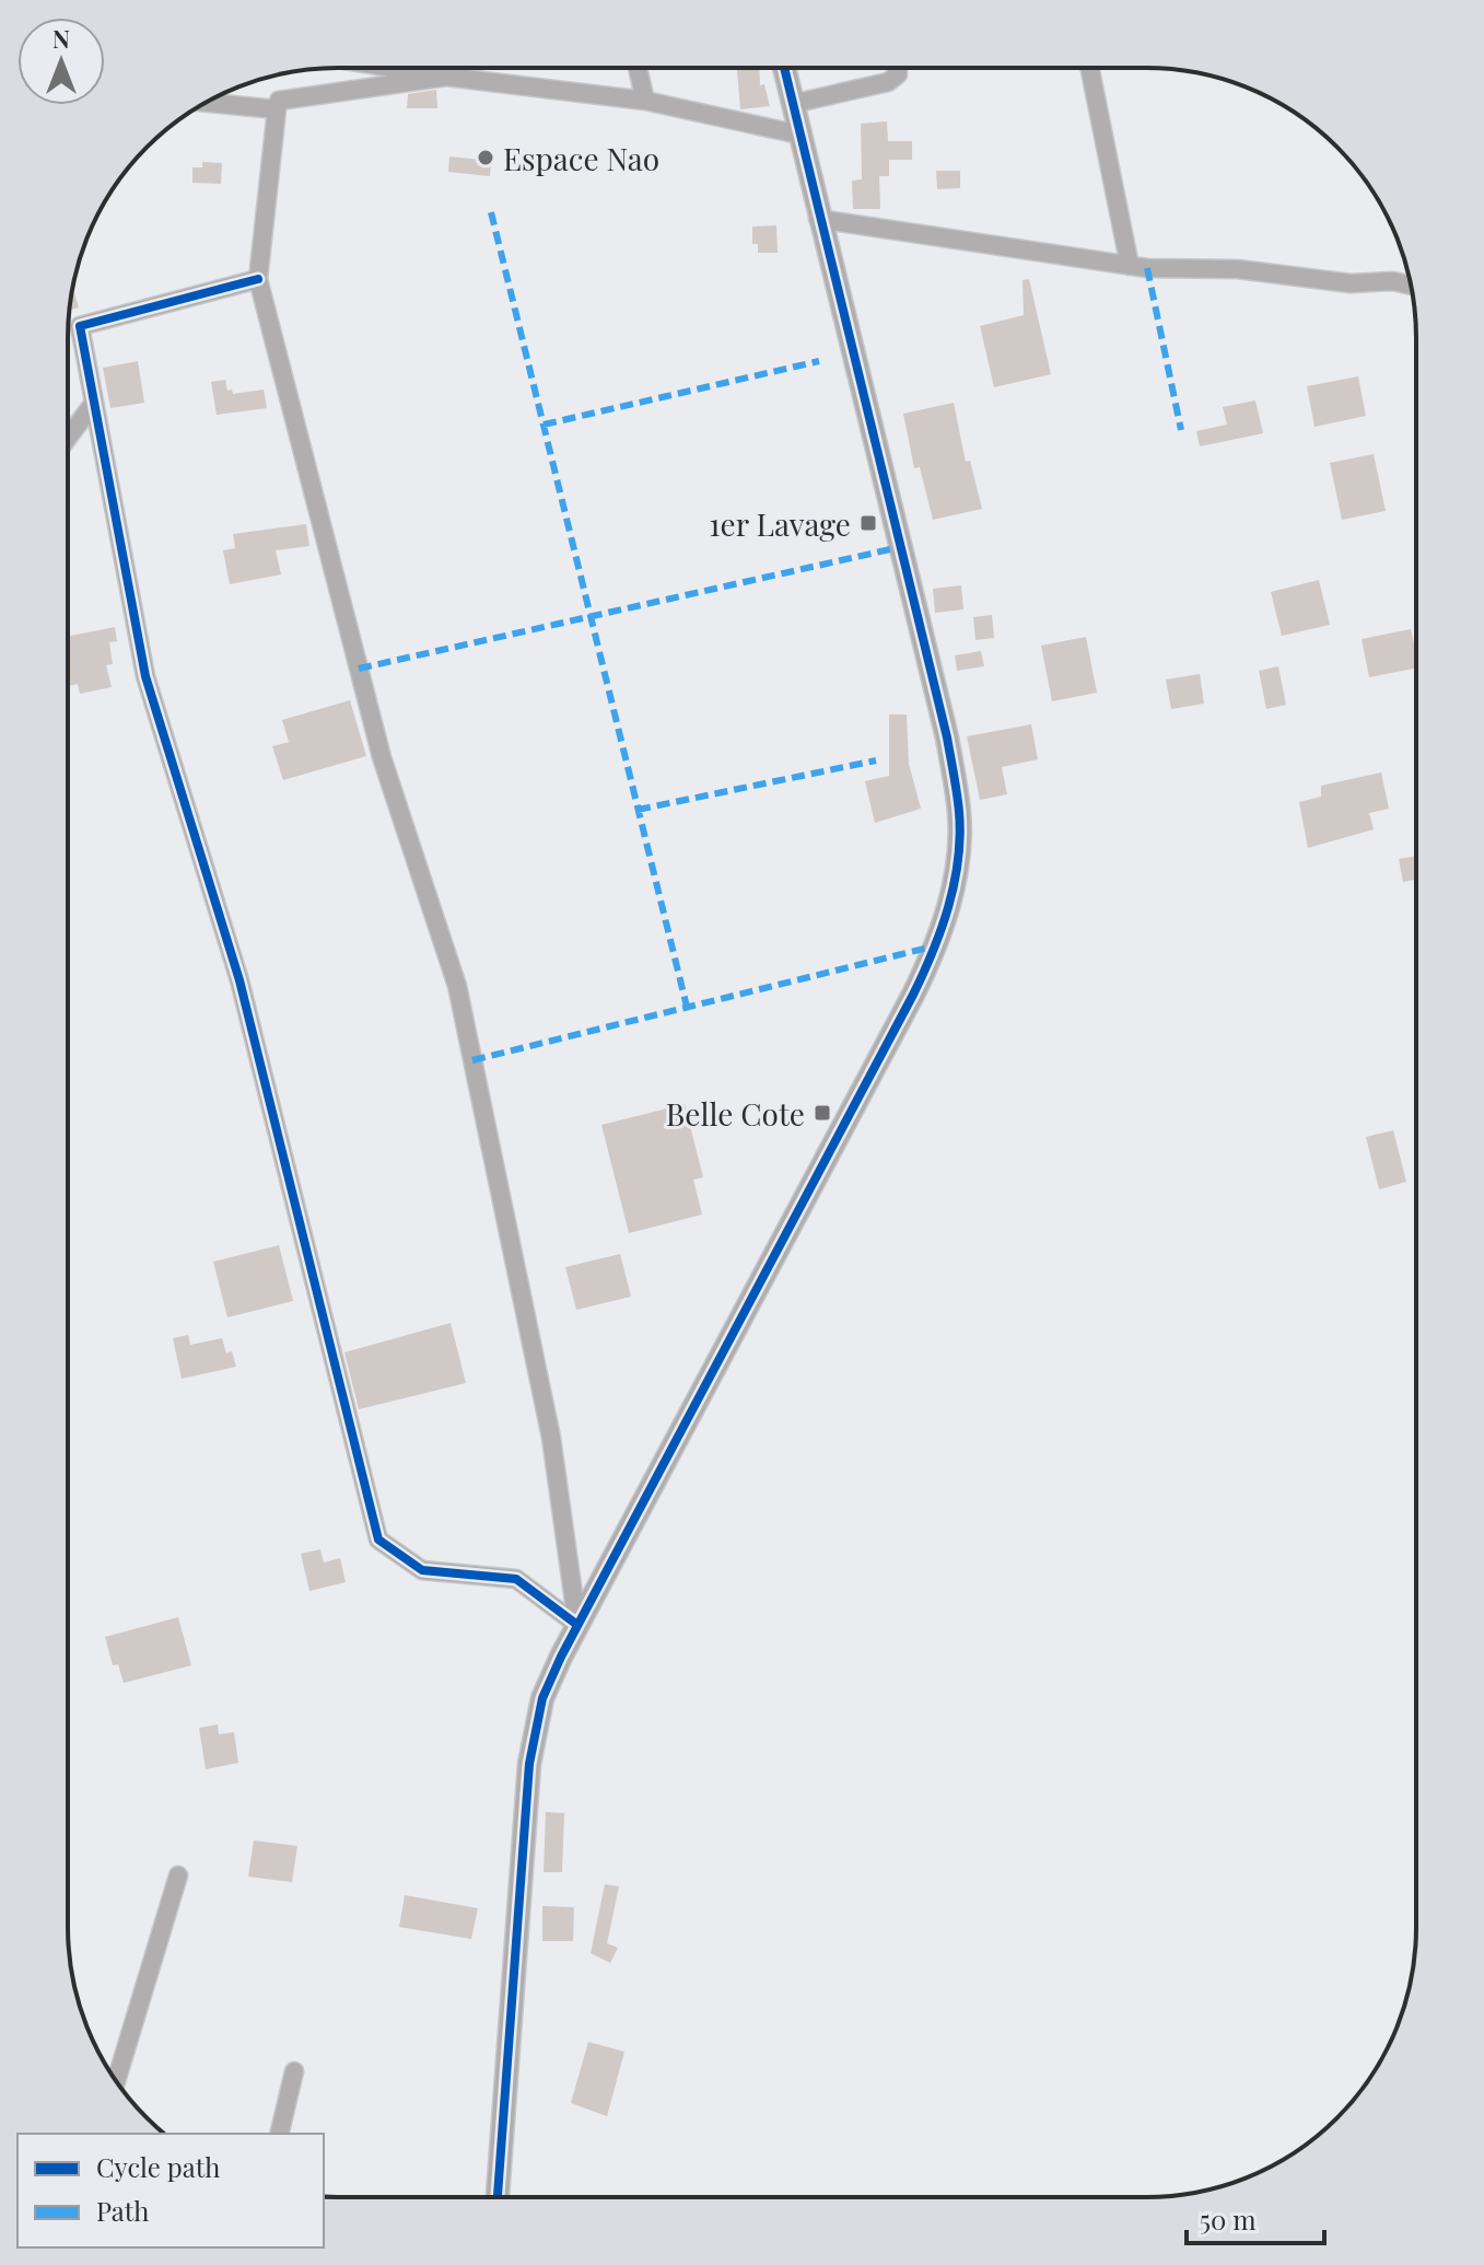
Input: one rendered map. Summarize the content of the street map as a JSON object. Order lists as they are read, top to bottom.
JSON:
{
  "places": {
    "other": ["Espace Nao"],
    "transit": ["1er Lavage", "Belle Cote"]
  },
  "legend": ["Cycle path", "Path"],
  "scale_bar": "50 m",
  "north": "top"
}
